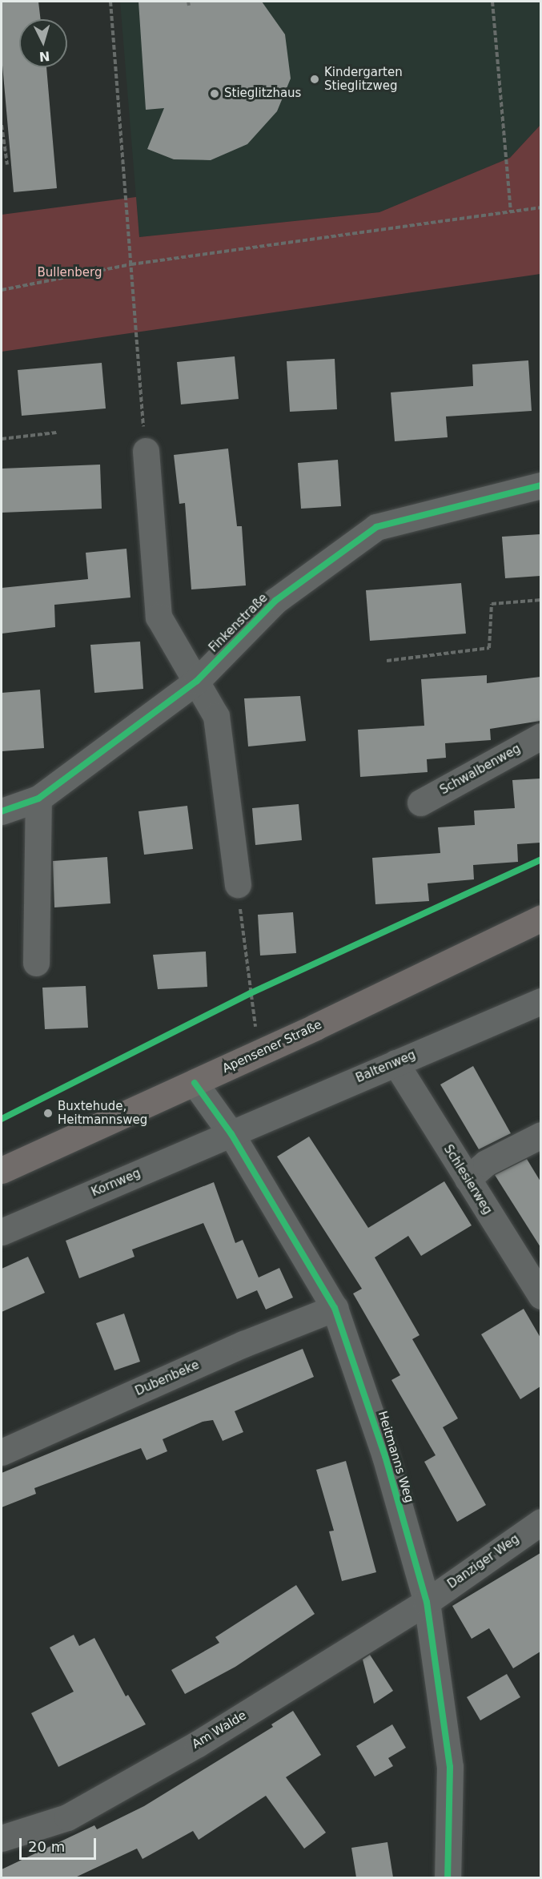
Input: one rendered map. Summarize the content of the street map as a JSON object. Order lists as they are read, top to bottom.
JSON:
{
  "streets": {
    "main road": ["Apensener Straße"],
    "street": [
      "Finkenstraße",
      "Schwalbenweg",
      "Baltenweg",
      "Schlesierweg",
      "Kornweg",
      "Dubenbeke",
      "Heitmanns Weg",
      "Danziger Weg",
      "Am Walde"
    ]
  },
  "crossings": [
    ["Apensener Straße", "Heitmanns Weg"],
    ["Baltenweg", "Schlesierweg"],
    ["Baltenweg", "Kornweg"],
    ["Baltenweg", "Heitmanns Weg"],
    ["Kornweg", "Heitmanns Weg"],
    ["Dubenbeke", "Heitmanns Weg"],
    ["Heitmanns Weg", "Danziger Weg"],
    ["Heitmanns Weg", "Am Walde"],
    ["Danziger Weg", "Am Walde"]
  ],
  "parks": ["Bullenberg"],
  "places": ["Kindergarten Stieglitzweg", "Stieglitzhaus", "Buxtehude, Heitmannsweg"],
  "scale_bar": "20 m",
  "north": "bottom"
}
